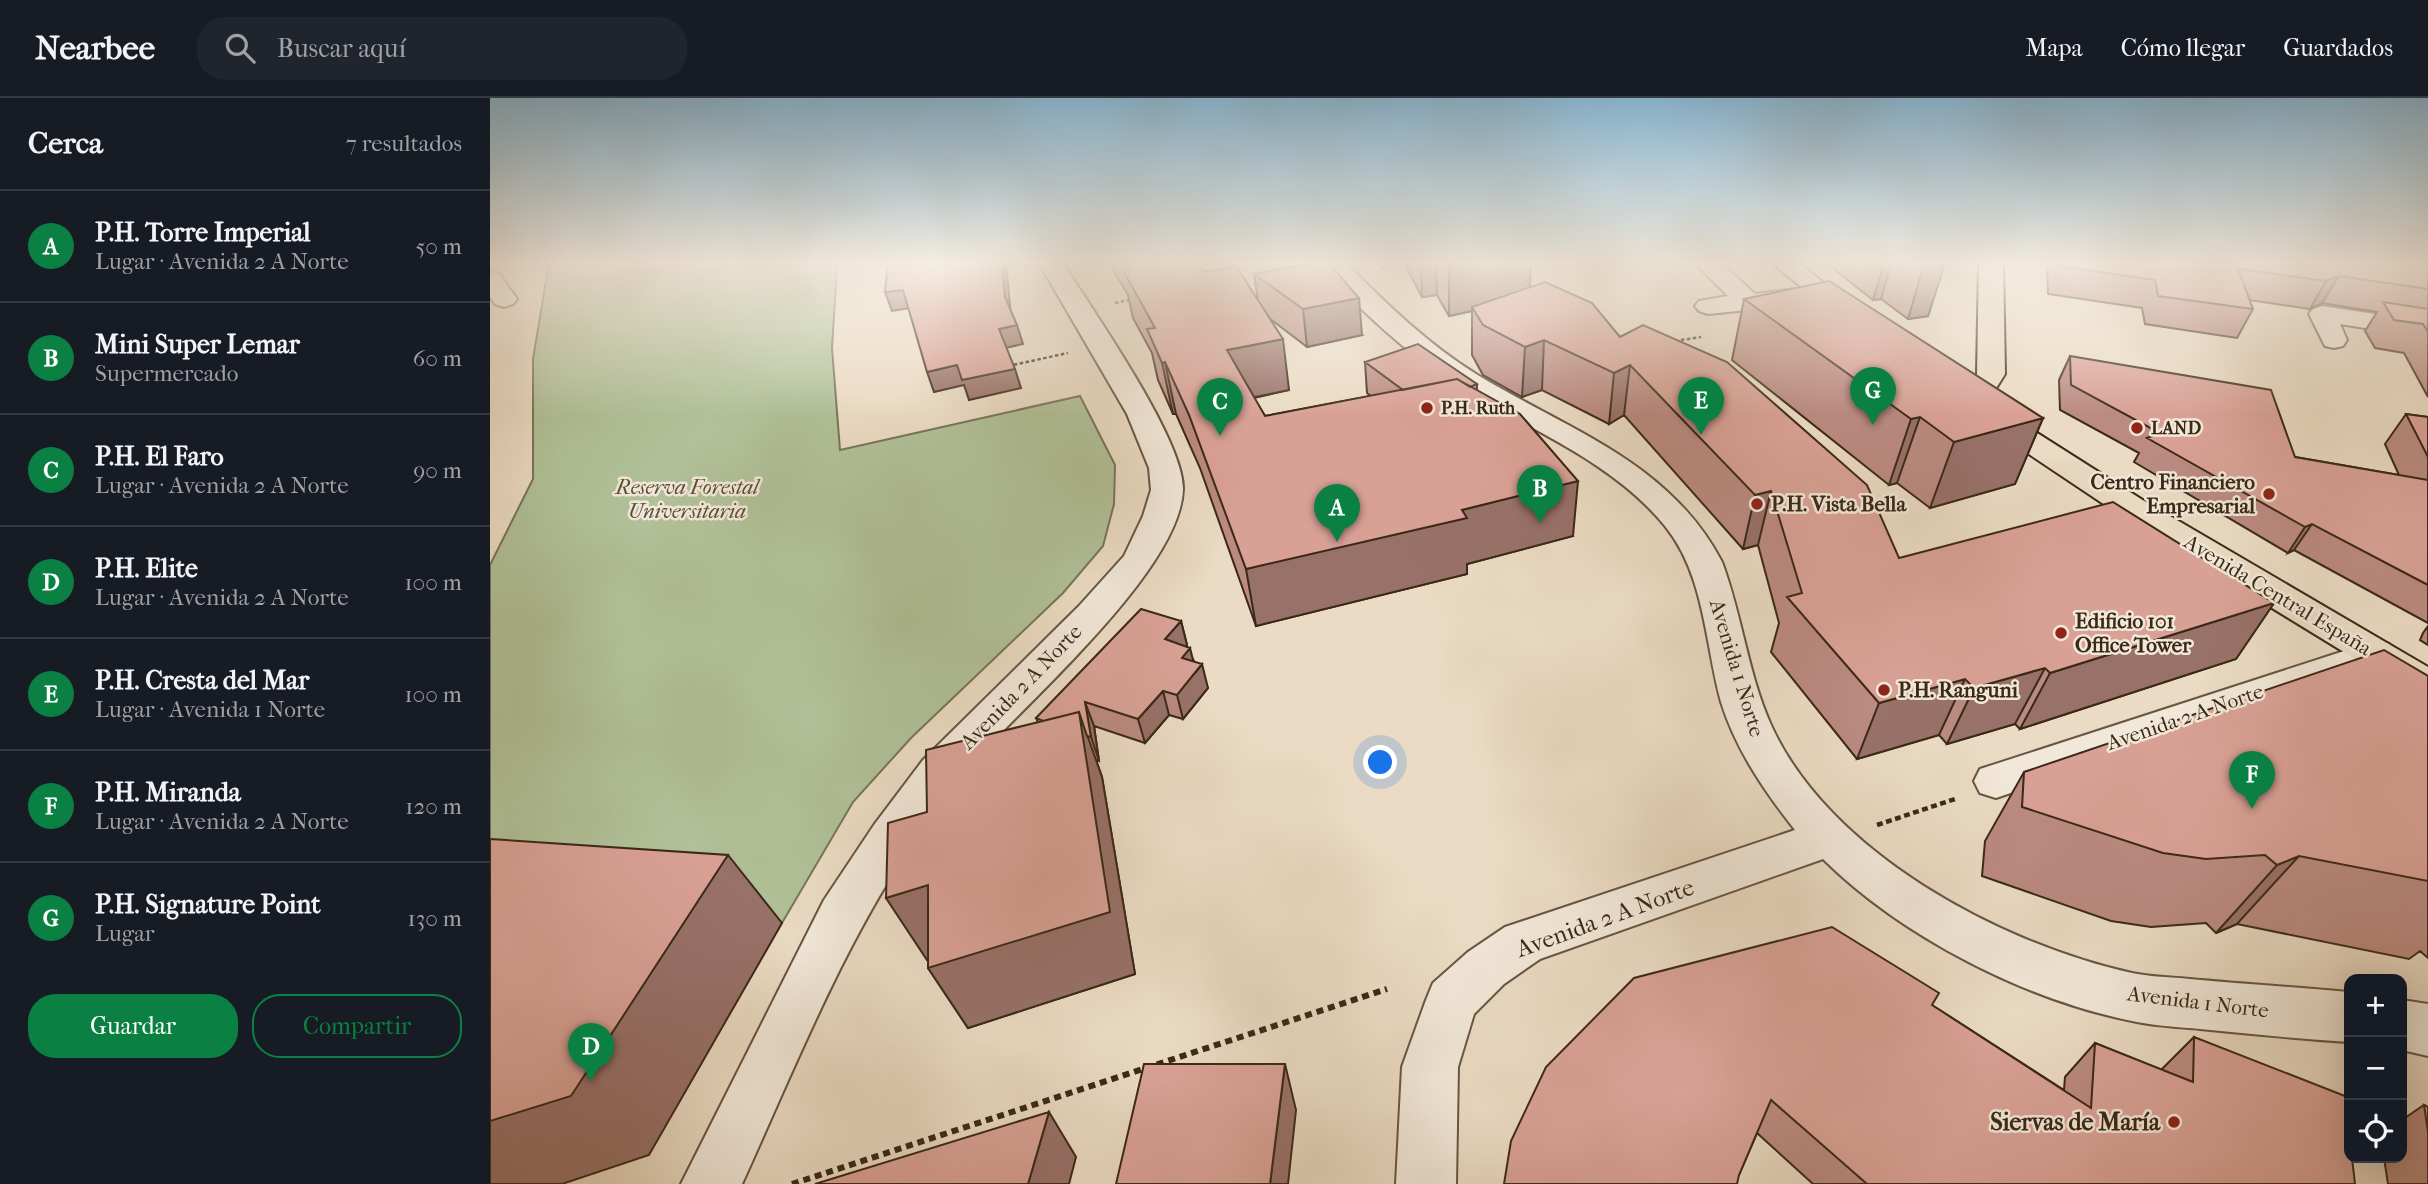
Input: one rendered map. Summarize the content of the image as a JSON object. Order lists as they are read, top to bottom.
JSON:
{
  "streets": {
    "main road": ["Avenida Central España"],
    "street": ["Avenida 1 Norte", "Avenida 2 A Norte"]
  },
  "crossings": [
    ["Avenida Central España", "Avenida 2 A Norte"],
    ["Avenida 1 Norte", "Avenida 2 A Norte"]
  ],
  "parks": ["Reserva Forestal Universitaria"],
  "places": [
    "P.H. Ruth",
    "LAND",
    "Centro Financiero Empresarial",
    "P.H. Vista Bella",
    "Edificio 101 Office Tower",
    "P.H. Ranguni",
    "Siervas de María"
  ],
  "page": {
    "header": "Nearbee",
    "search": "Buscar aquí",
    "nav": ["Mapa", "Cómo llegar", "Guardados"],
    "heading": ["Cerca", "7 resultados"],
    "list": [
      {
        "mark": "A",
        "name": "P.H. Torre Imperial",
        "note": "Lugar · Avenida 2 A Norte",
        "value": "50 m"
      },
      {
        "mark": "B",
        "name": "Mini Super Lemar",
        "note": "Supermercado",
        "value": "60 m"
      },
      {
        "mark": "C",
        "name": "P.H. El Faro",
        "note": "Lugar · Avenida 2 A Norte",
        "value": "90 m"
      },
      {
        "mark": "D",
        "name": "P.H. Elite",
        "note": "Lugar · Avenida 2 A Norte",
        "value": "100 m"
      },
      {
        "mark": "E",
        "name": "P.H. Cresta del Mar",
        "note": "Lugar · Avenida 1 Norte",
        "value": "100 m"
      },
      {
        "mark": "F",
        "name": "P.H. Miranda",
        "note": "Lugar · Avenida 2 A Norte",
        "value": "120 m"
      },
      {
        "mark": "G",
        "name": "P.H. Signature Point",
        "note": "Lugar",
        "value": "130 m"
      }
    ],
    "pins": [
      "G",
      "E",
      "C",
      "B",
      "A",
      "F",
      "D"
    ],
    "buttons": ["Guardar", "Compartir"],
    "map_buttons": ["+", "−"]
  }
}
